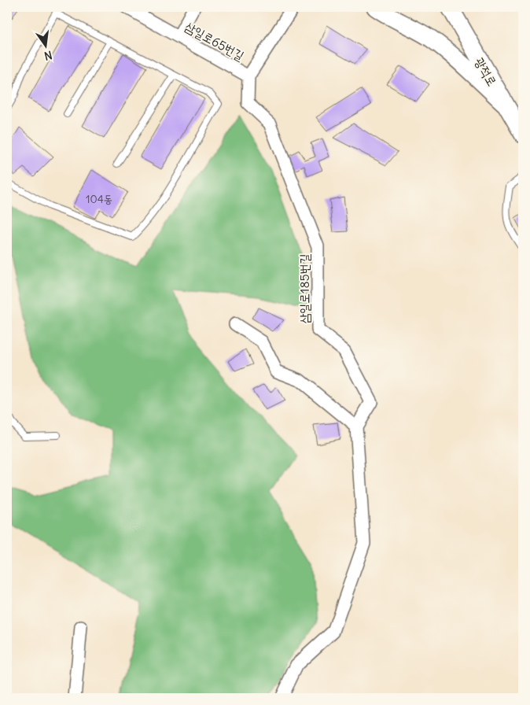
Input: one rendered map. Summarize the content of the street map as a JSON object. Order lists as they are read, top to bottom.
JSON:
{
  "streets": {
    "main road": ["광적로"],
    "street": ["삼일로65번길", "삼일로185번길"]
  },
  "crossings": [
    ["삼일로65번길", "삼일로185번길"]
  ],
  "house_numbers": ["104동"],
  "north": "bottom"
}
